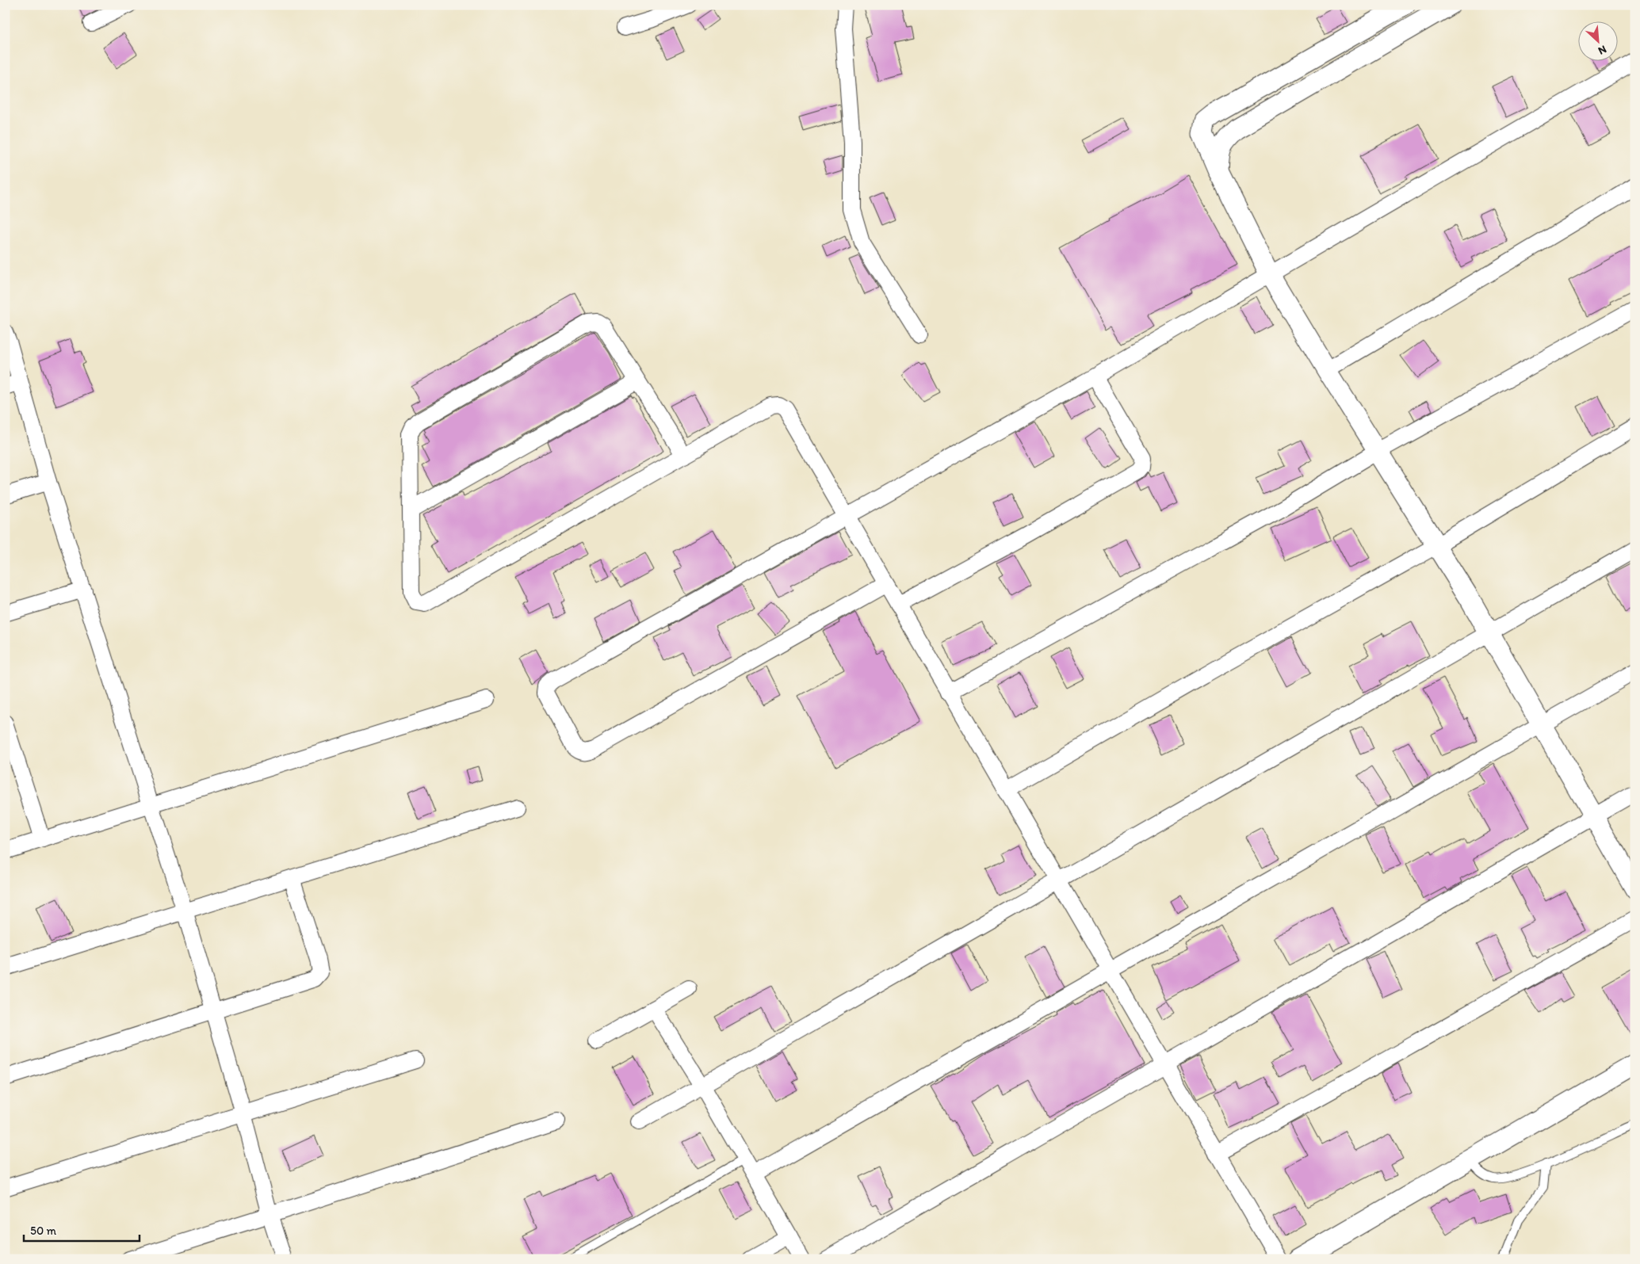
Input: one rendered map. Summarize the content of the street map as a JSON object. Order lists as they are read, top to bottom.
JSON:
{
  "scale_bar": "50 m",
  "north": "bottom right"
}
